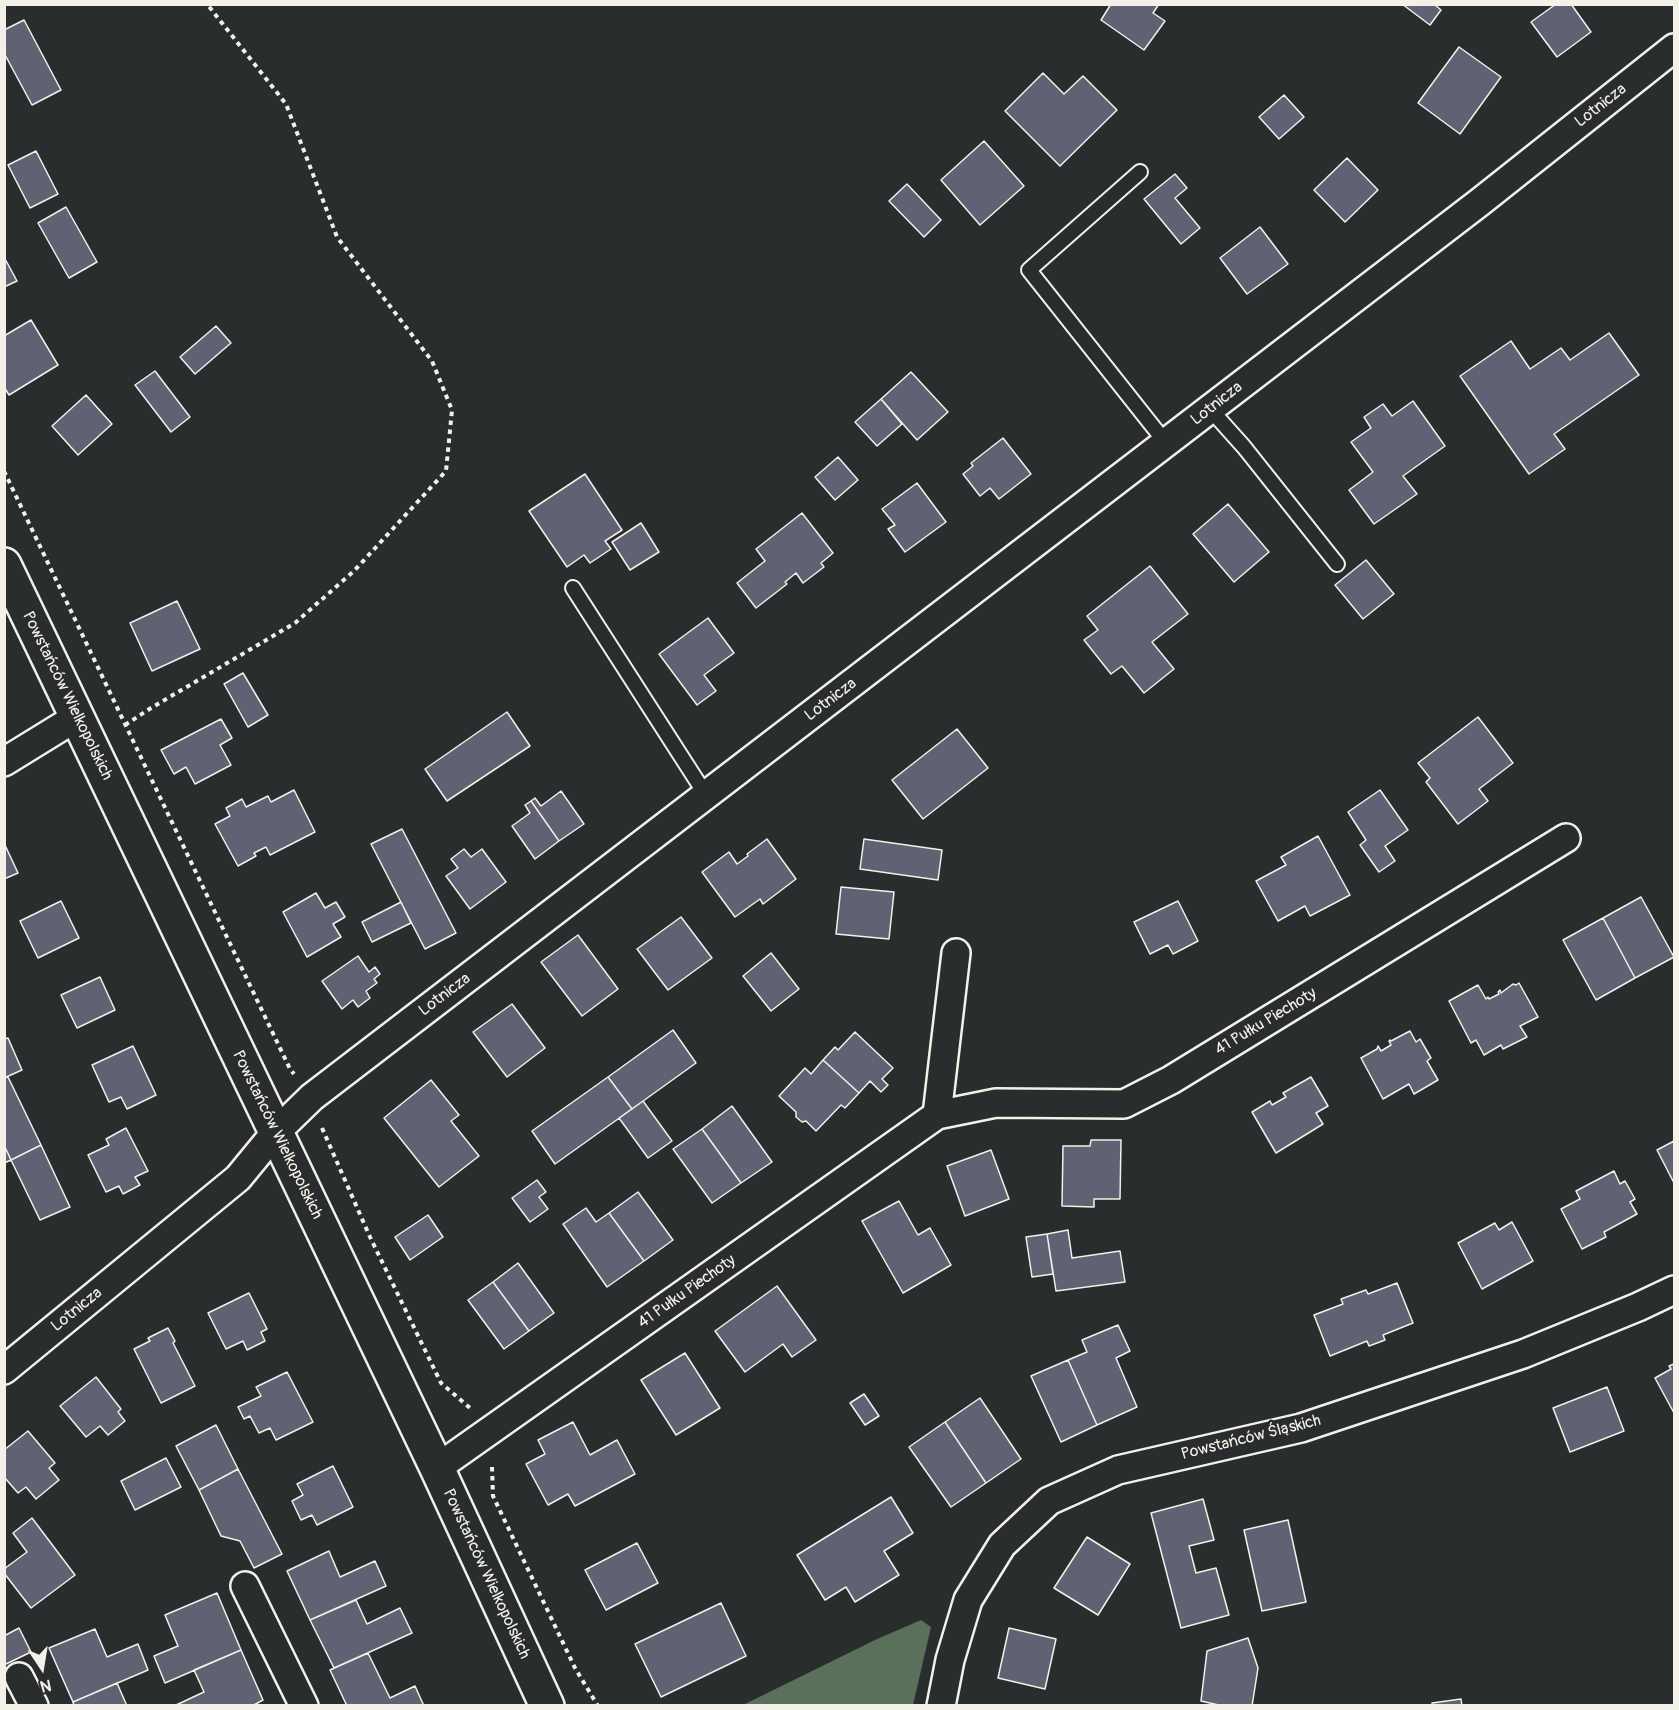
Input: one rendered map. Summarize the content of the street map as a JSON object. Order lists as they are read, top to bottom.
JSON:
{
  "streets": {
    "street": [
      "Lotnicza",
      "Powstańców Wielkopolskich",
      "41 Pułku Piechoty",
      "Powstańców Śląskich"
    ]
  },
  "crossings": [
    ["Lotnicza", "Powstańców Wielkopolskich"],
    ["Powstańców Wielkopolskich", "41 Pułku Piechoty"]
  ],
  "north": "bottom"
}
